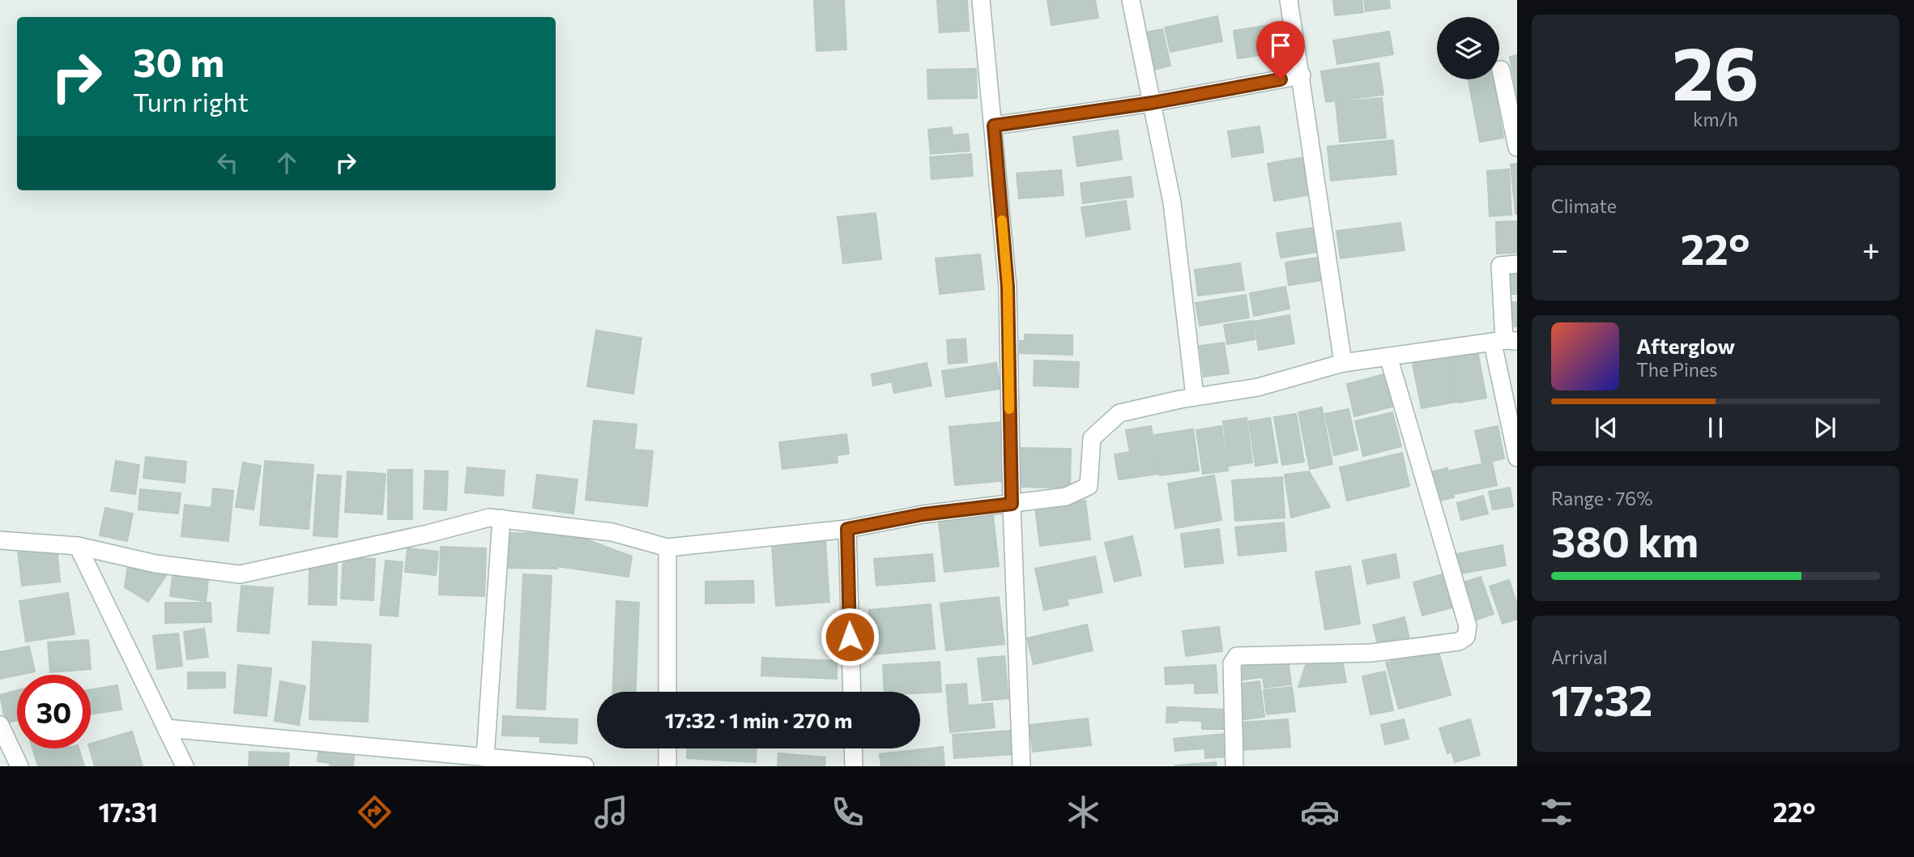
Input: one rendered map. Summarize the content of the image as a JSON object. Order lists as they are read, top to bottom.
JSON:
{
  "page": {
    "tile": [
      ["26", "km/h"],
      "Climate",
      ["Range · 76%", "380 km"],
      ["Arrival", "17:32"]
    ],
    "turn": ["30 m", "Turn right"],
    "heat": ["−", "22°", "+"],
    "song": ["Afterglow", "The Pines"],
    "limit": "30",
    "trip": "17:32 · 1 min · 270 m",
    "tabs": ["17:31", "22°"]
  }
}
